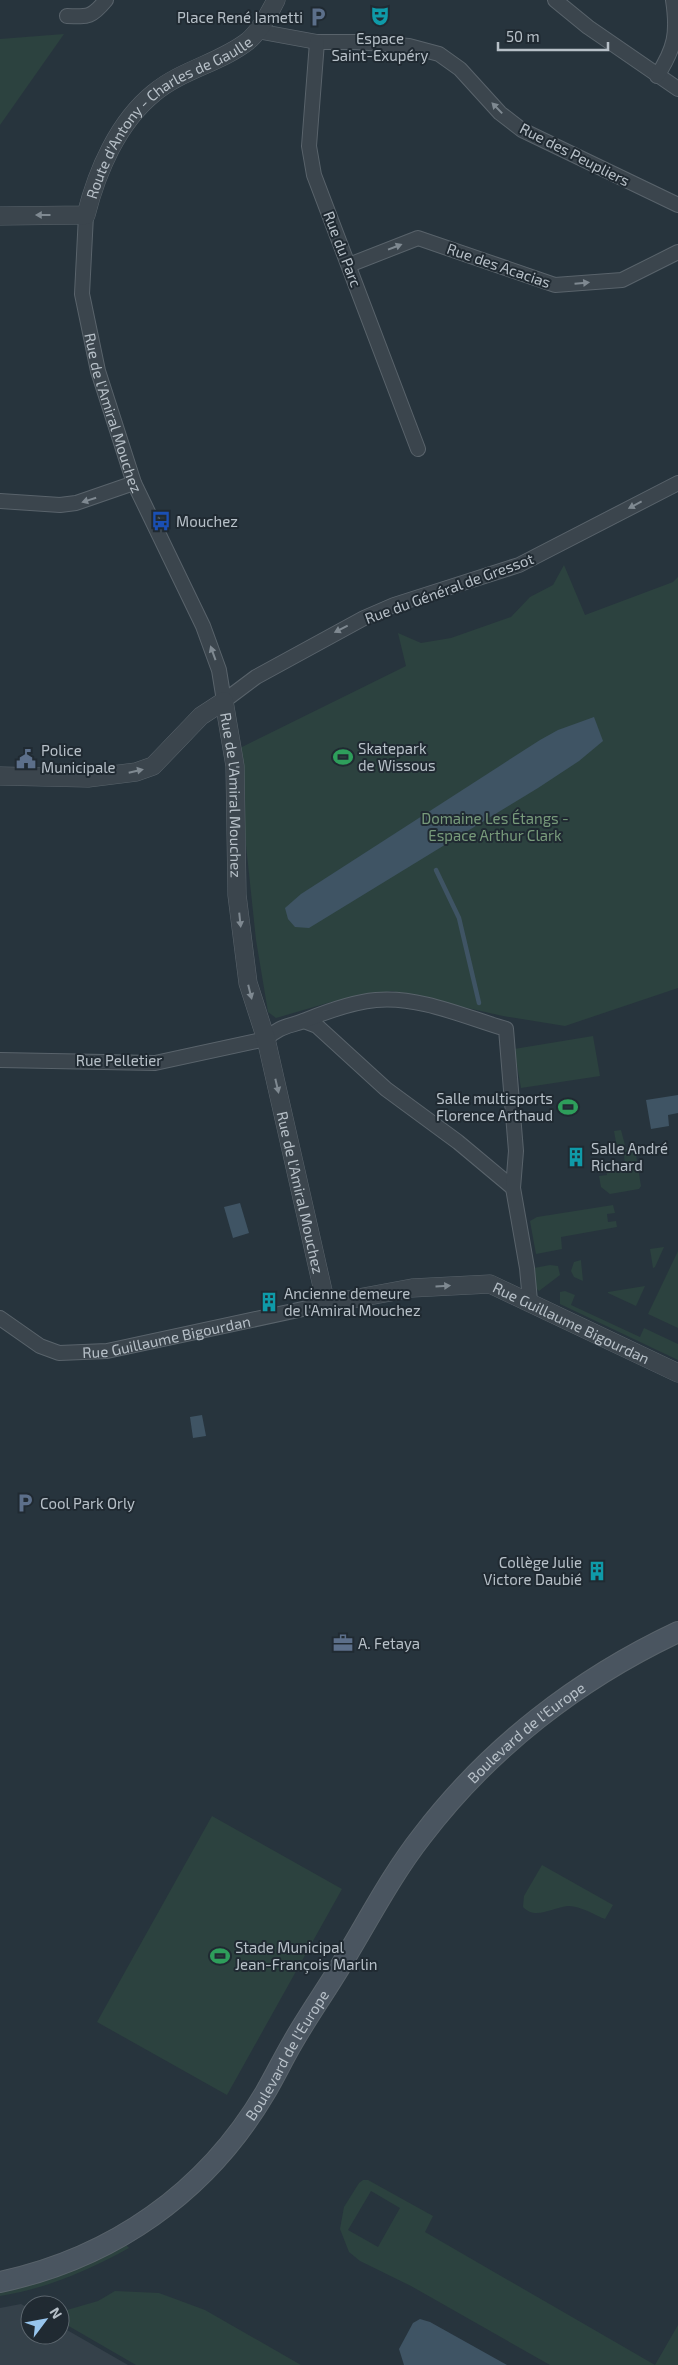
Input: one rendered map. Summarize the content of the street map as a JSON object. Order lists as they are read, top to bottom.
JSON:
{
  "streets": {
    "main road": ["Boulevard de l'Europe"],
    "street": [
      "Route d'Antony - Charles de Gaulle",
      "Rue des Peupliers",
      "Rue du Parc",
      "Rue des Acacias",
      "Rue de l'Amiral Mouchez",
      "Rue du Général de Gressot",
      "Rue Pelletier",
      "Rue Guillaume Bigourdan"
    ]
  },
  "crossings": [
    ["Route d'Antony - Charles de Gaulle", "Rue des Peupliers"],
    ["Route d'Antony - Charles de Gaulle", "Rue de l'Amiral Mouchez"],
    ["Rue des Peupliers", "Rue du Parc"],
    ["Rue du Parc", "Rue des Acacias"],
    ["Rue de l'Amiral Mouchez", "Rue du Général de Gressot"],
    ["Rue de l'Amiral Mouchez", "Rue Pelletier"],
    ["Rue de l'Amiral Mouchez", "Rue Guillaume Bigourdan"]
  ],
  "one_way": ["Rue des Acacias", "Rue du Général de Gressot"],
  "parks": ["Domaine Les Étangs - Espace Arthur Clark"],
  "places": {
    "theatre": ["Espace Saint-Exupéry"],
    "parking": ["Place René Iametti", "Cool Park Orly"],
    "bus stop": ["Mouchez"],
    "sports": ["Skatepark de Wissous", "Salle multisports Florence Arthaud", "Stade Municipal Jean-François Marlin"],
    "public building": ["Police Municipale"],
    "building": ["Salle André Richard", "Ancienne demeure de l'Amiral Mouchez", "Collège Julie Victore Daubié"],
    "office": ["A. Fetaya"]
  },
  "scale_bar": "50 m",
  "north": "top right"
}
